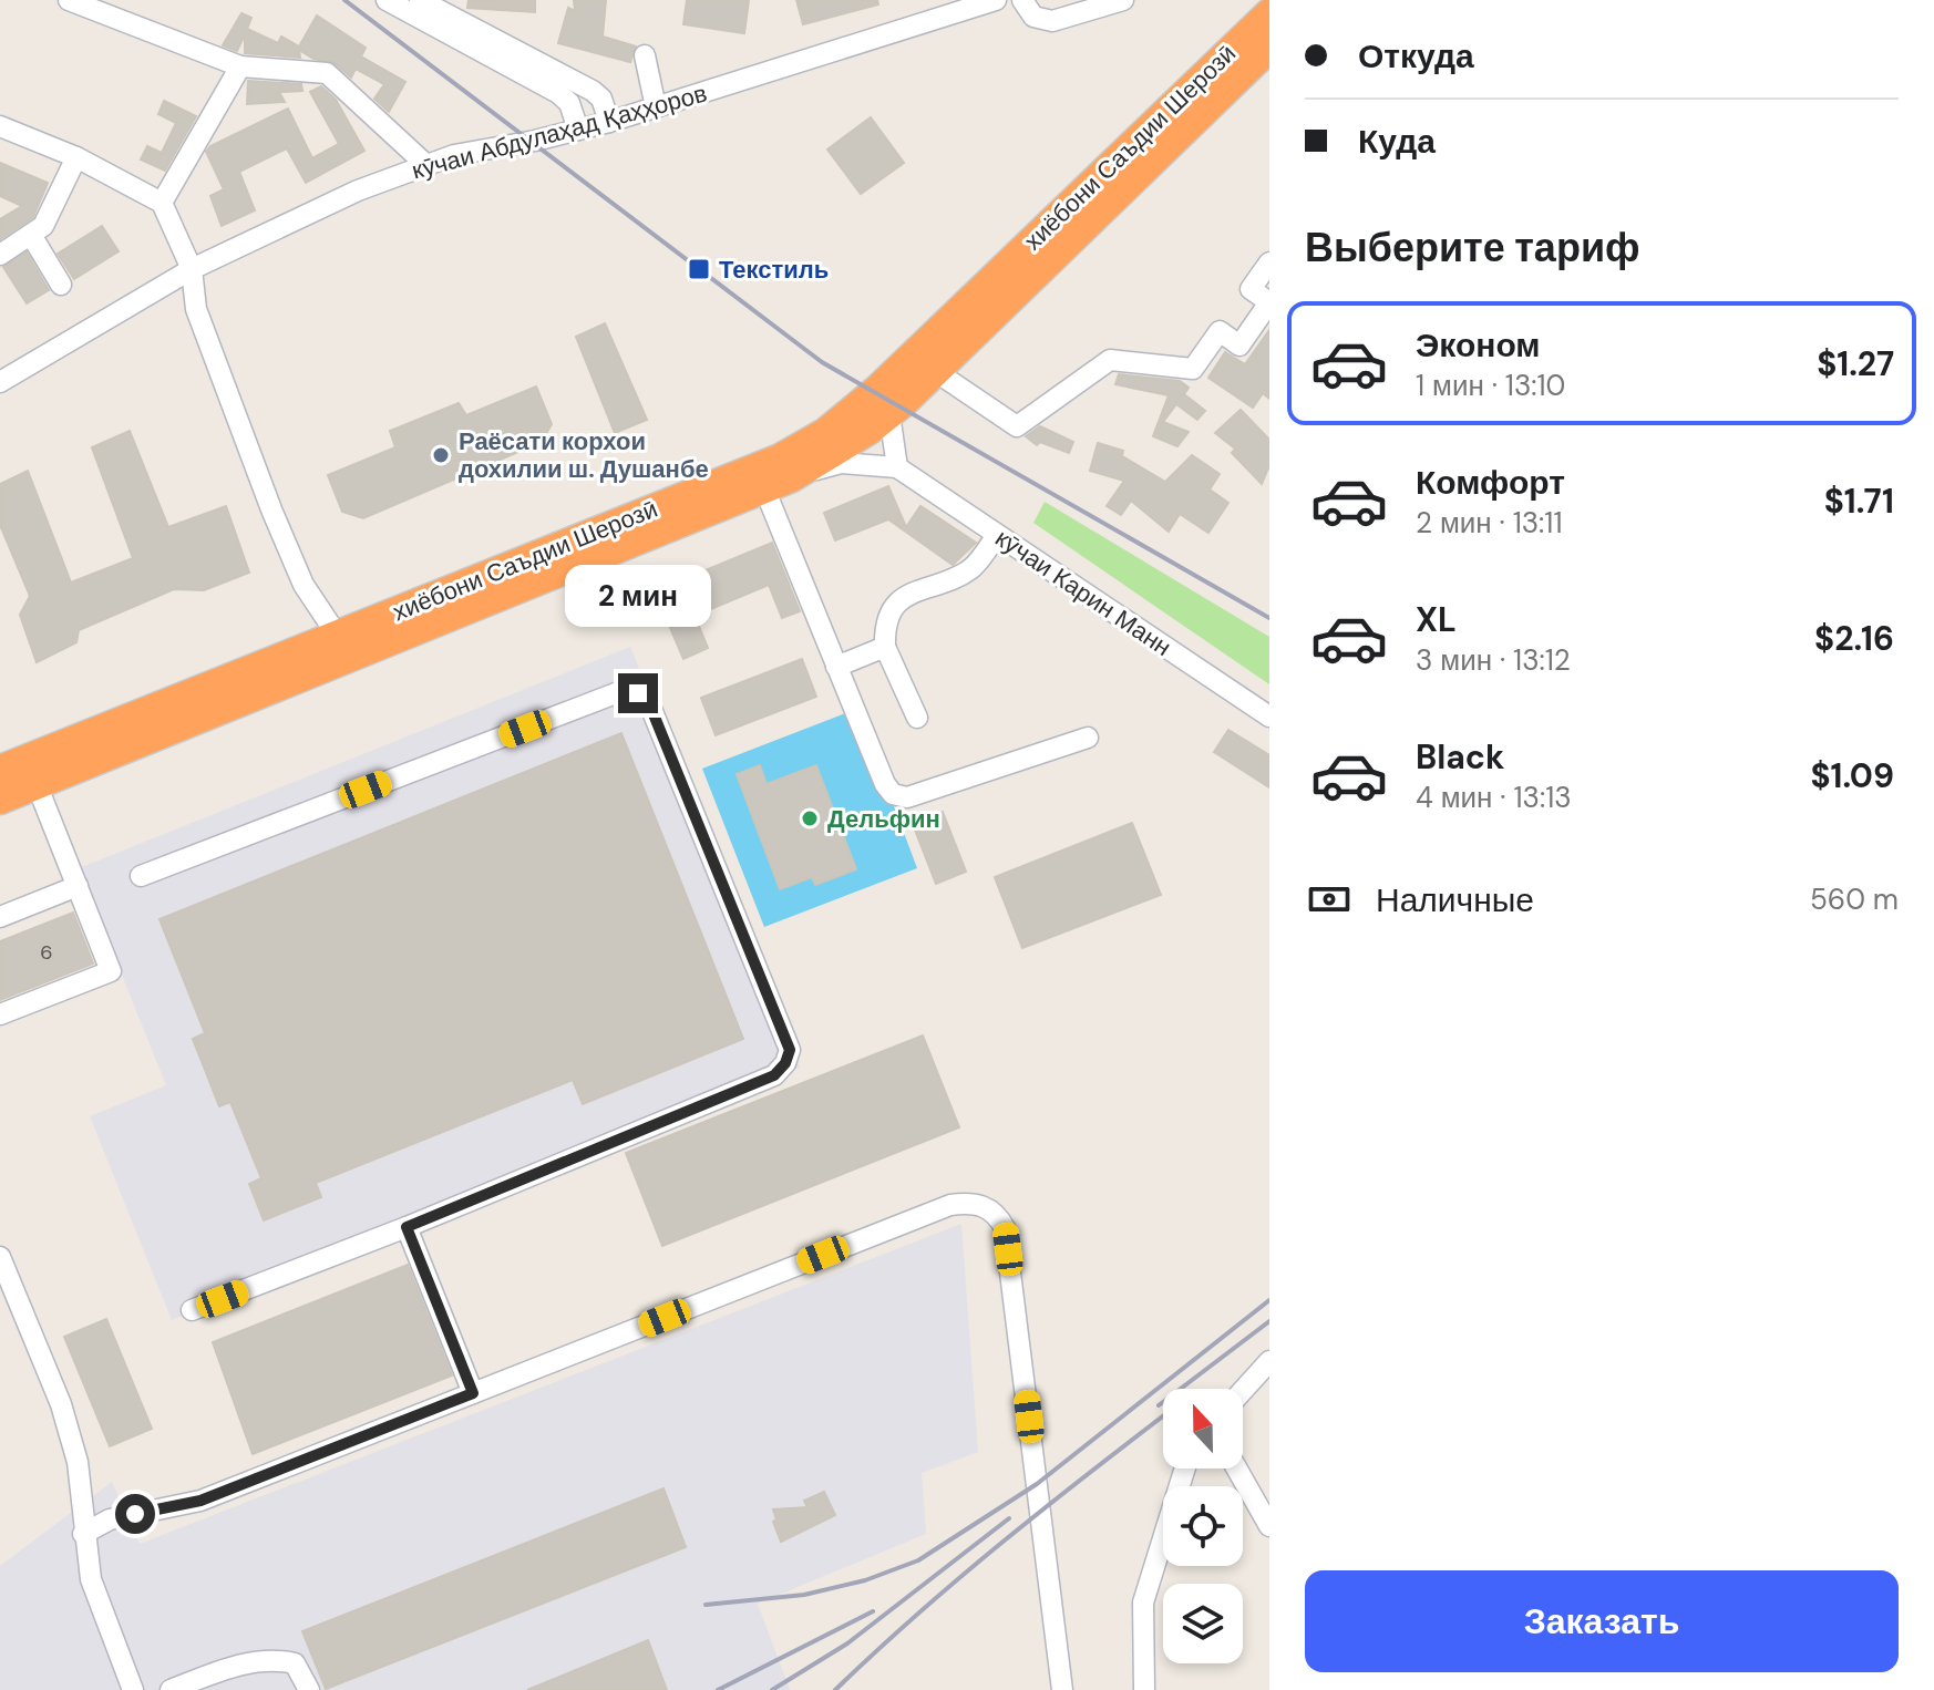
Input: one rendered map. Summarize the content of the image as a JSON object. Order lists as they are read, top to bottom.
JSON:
{
  "streets": {
    "highway": ["хиёбони Саъдии Шерозӣ"],
    "street": ["кӯчаи Абдулаҳад Қаҳҳоров", "кӯчаи Карин Манн"]
  },
  "crossings": [
    ["хиёбони Саъдии Шерозӣ", "кӯчаи Карин Манн"]
  ],
  "places": {
    "transit": ["Текстиль"],
    "other": ["Раёсати корхои дохилии ш. Душанбе", "Дельфин"]
  },
  "house_numbers": ["6"],
  "north": "top",
  "page": {
    "banner": ["Откуда", "Куда"],
    "heading": "Выберите тариф",
    "list": [
      {
        "name": "Эконом",
        "note": "1 мин · 13:10",
        "value": "$1.27"
      },
      {
        "name": "Комфорт",
        "note": "2 мин · 13:11",
        "value": "$1.71"
      },
      {
        "name": "XL",
        "note": "3 мин · 13:12",
        "value": "$2.16"
      },
      {
        "name": "Black",
        "note": "4 мин · 13:13",
        "value": "$1.09"
      }
    ],
    "bubble": "2 мин",
    "pay": ["Наличные", "560 m"],
    "buttons": "Заказать"
  }
}
